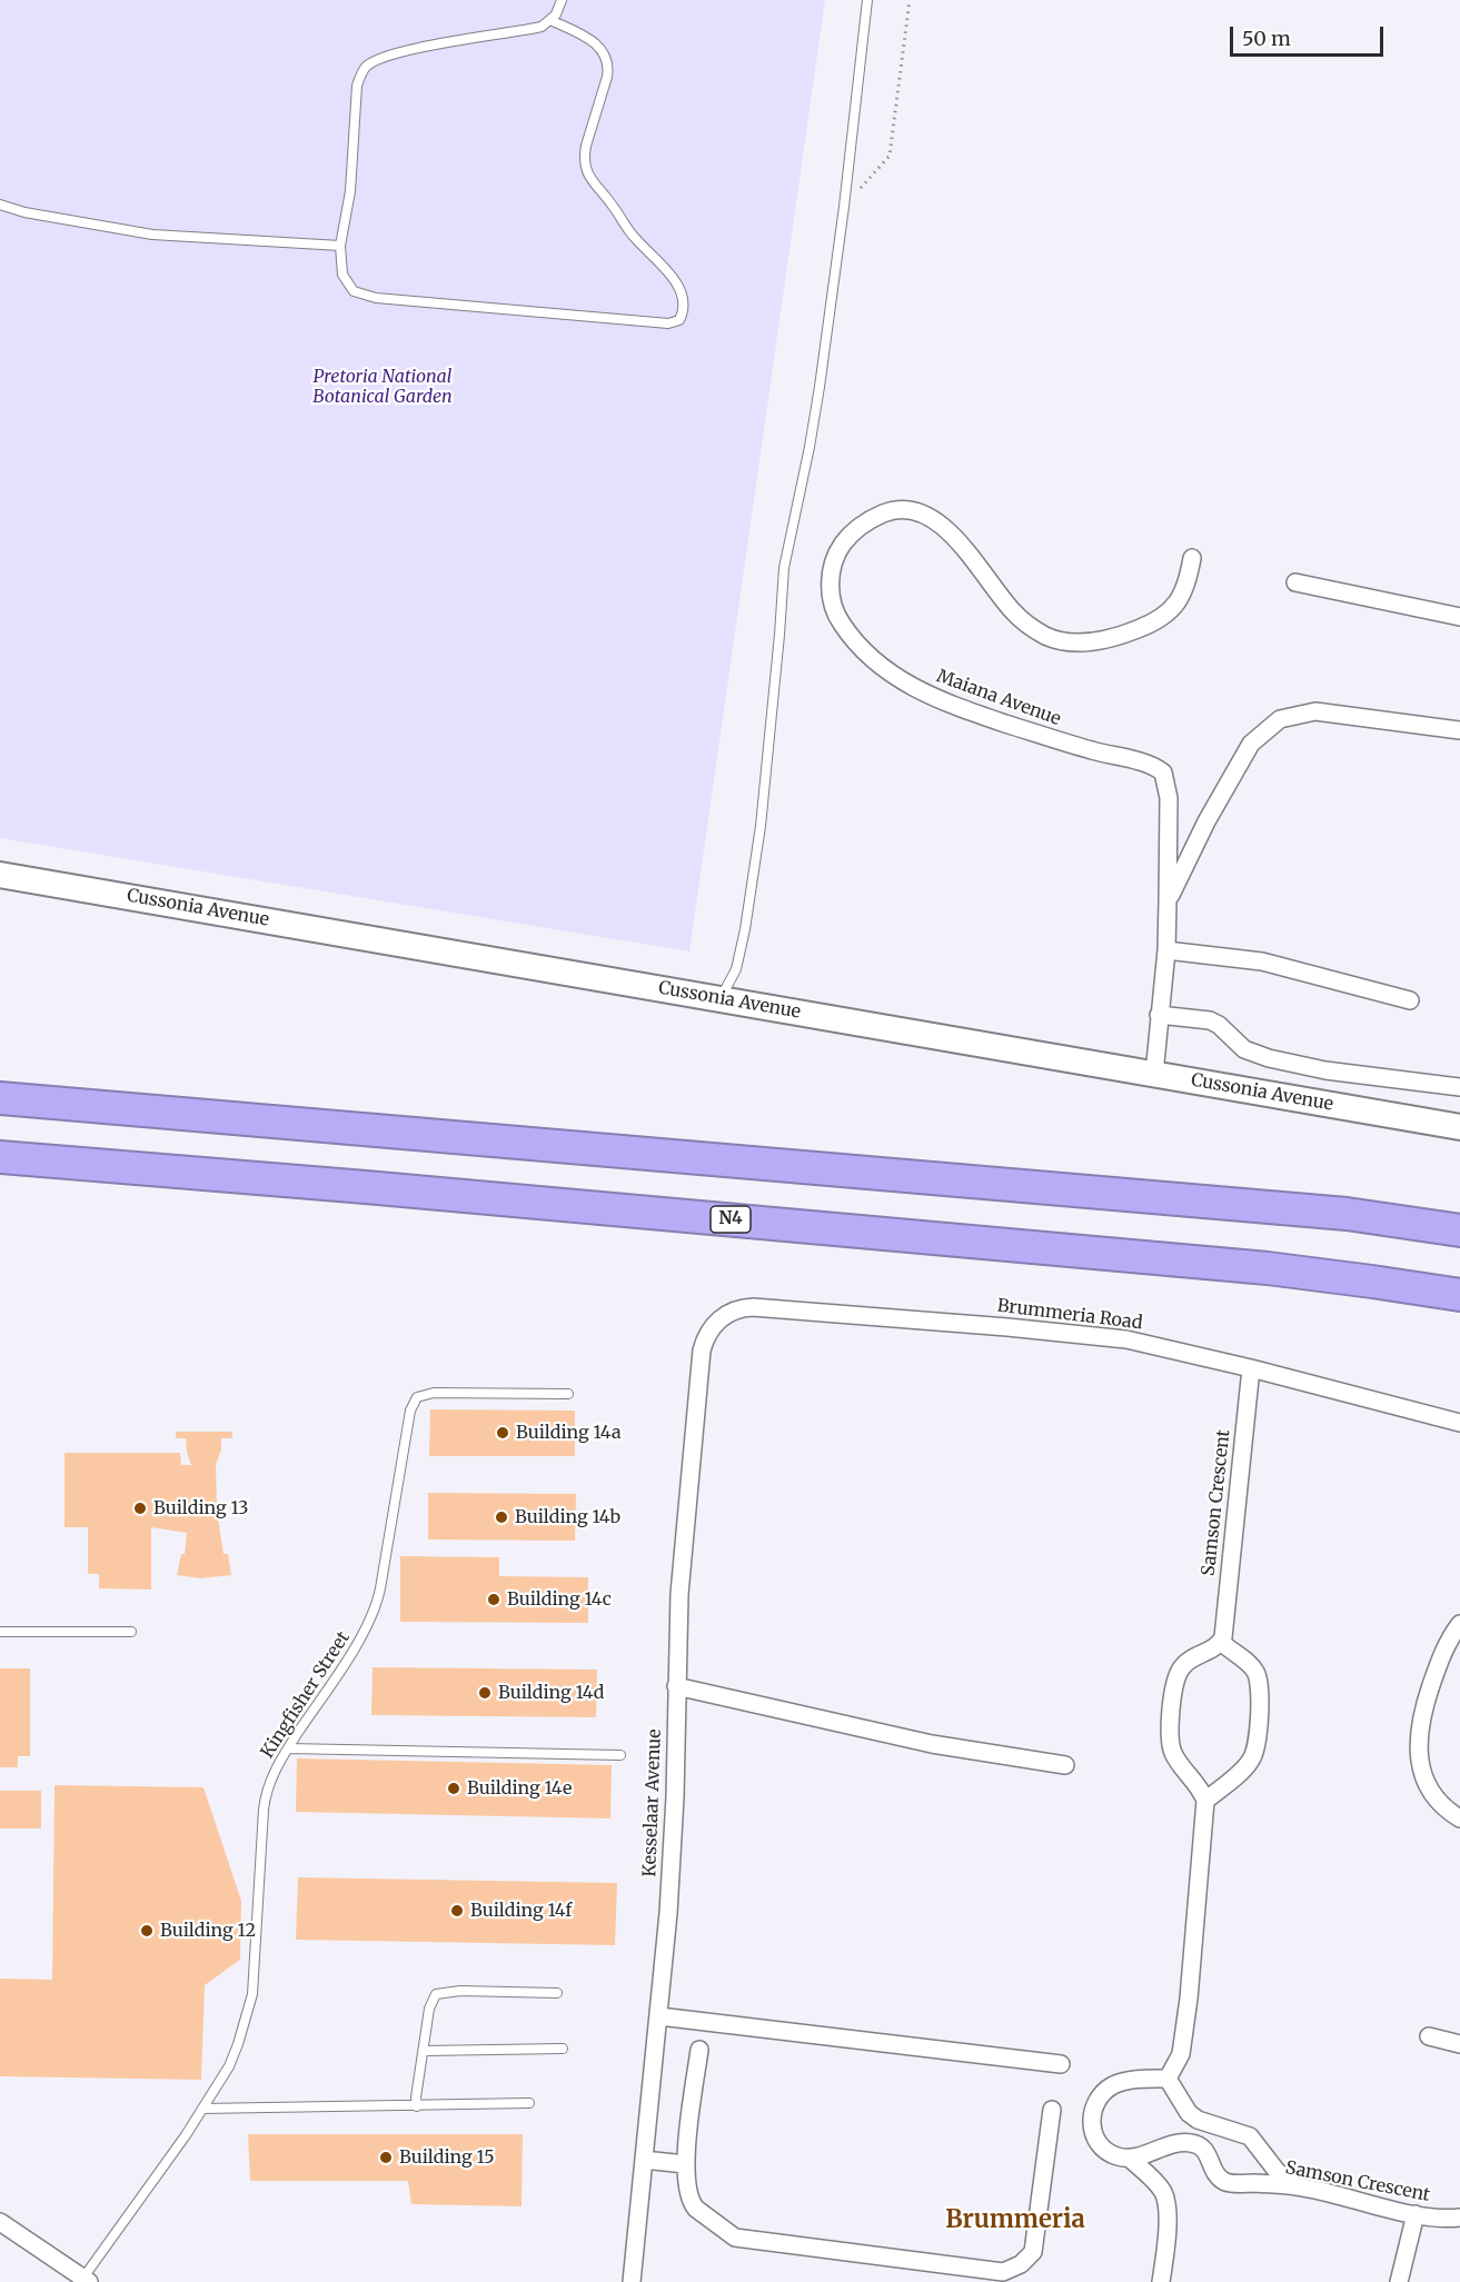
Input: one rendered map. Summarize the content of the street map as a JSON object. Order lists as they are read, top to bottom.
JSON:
{
  "streets": {
    "highway": ["N4"],
    "main road": ["Cussonia Avenue"],
    "street": [
      "Maiana Avenue",
      "Brummeria Road",
      "Samson Crescent",
      "Kesselaar Avenue"
    ],
    "lane": ["Kingfisher Street"]
  },
  "crossings": [
    ["Maiana Avenue", "Cussonia Avenue"],
    ["Brummeria Road", "Samson Crescent"],
    ["Brummeria Road", "Kesselaar Avenue"]
  ],
  "districts": ["Brummeria"],
  "parks": ["Pretoria National Botanical Garden"],
  "places": [
    "Building 14a",
    "Building 13",
    "Building 14b",
    "Building 14c",
    "Building 14d",
    "Building 14e",
    "Building 14f",
    "Building 12",
    "Building 15"
  ],
  "scale_bar": "50 m"
}
